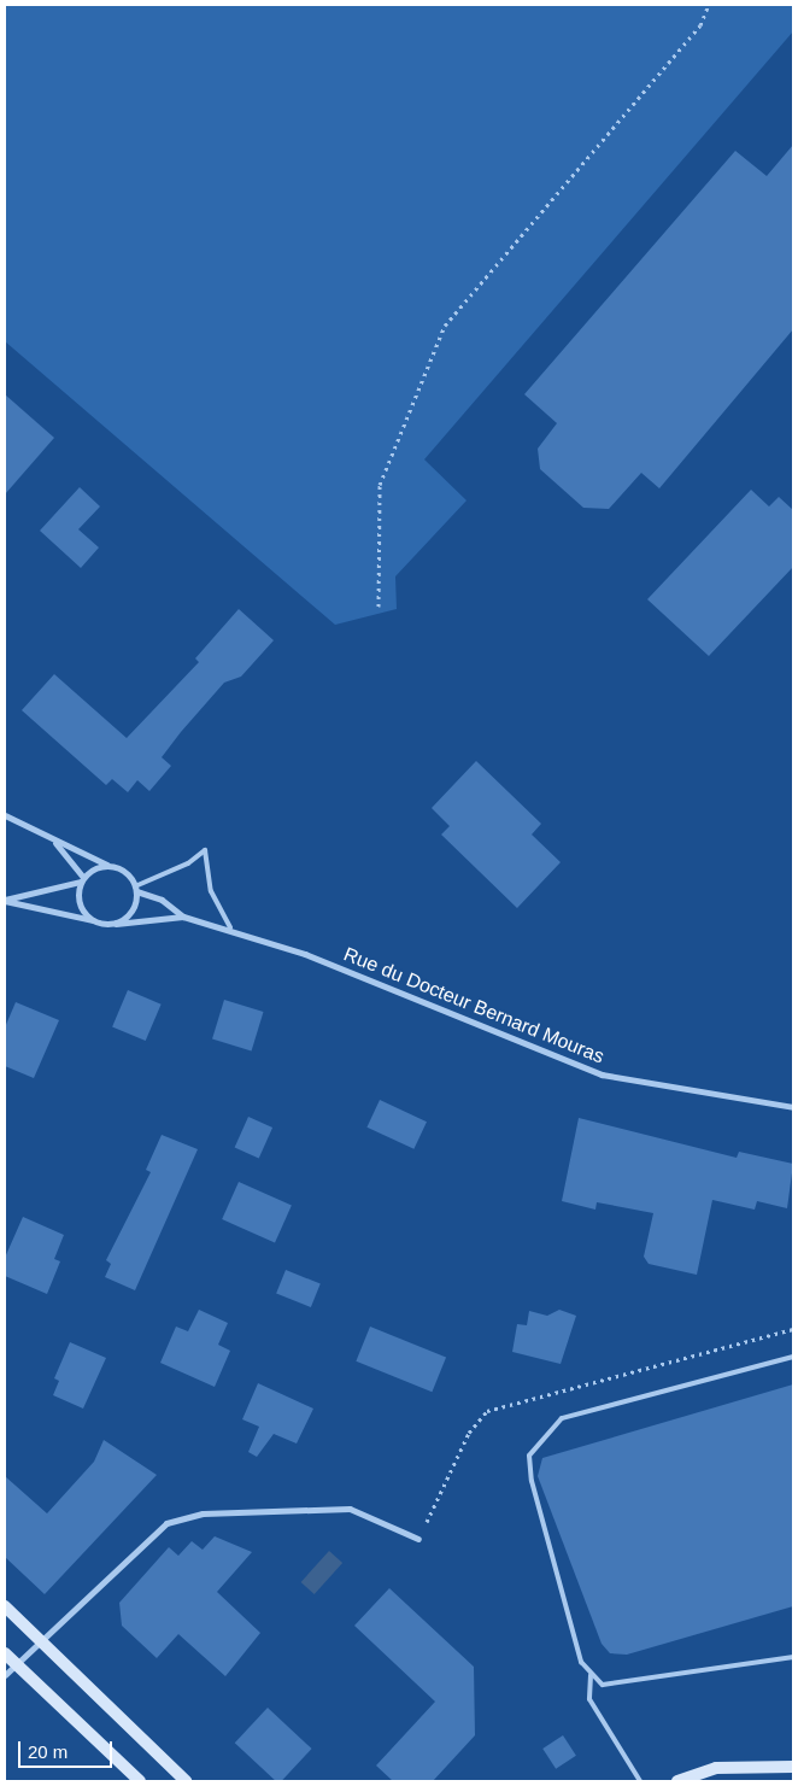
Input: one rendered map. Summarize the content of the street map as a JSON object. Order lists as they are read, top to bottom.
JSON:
{
  "streets": {
    "street": ["Rue du Docteur Bernard Mouras"]
  },
  "scale_bar": "20 m"
}
